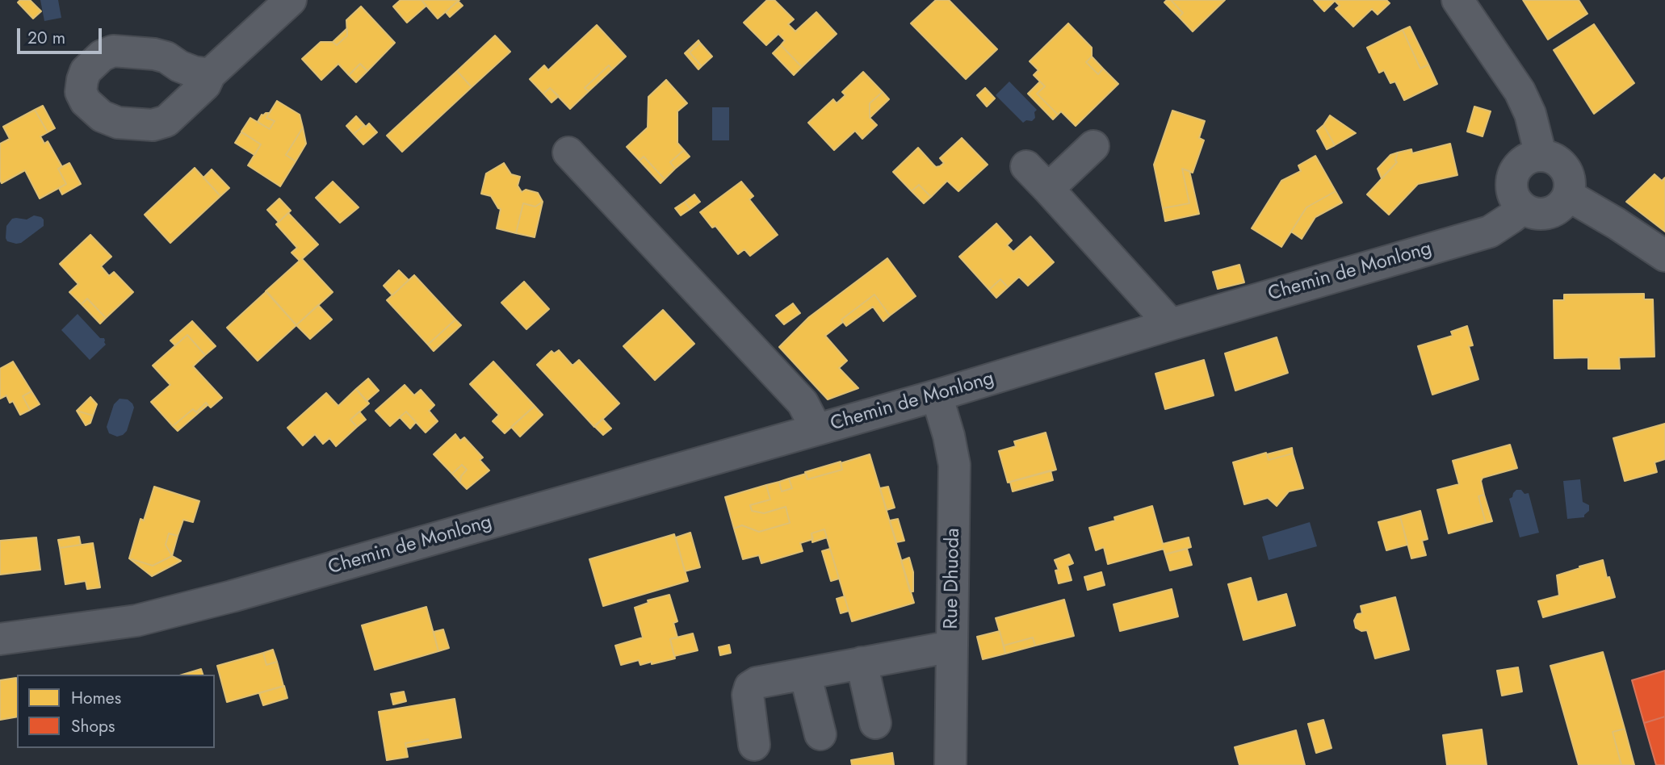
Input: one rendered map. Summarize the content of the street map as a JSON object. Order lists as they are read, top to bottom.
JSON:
{
  "streets": {
    "street": ["Chemin de Monlong", "Rue Dhuoda"]
  },
  "crossings": [
    ["Chemin de Monlong", "Rue Dhuoda"]
  ],
  "legend": ["Homes", "Shops"],
  "scale_bar": "20 m"
}
